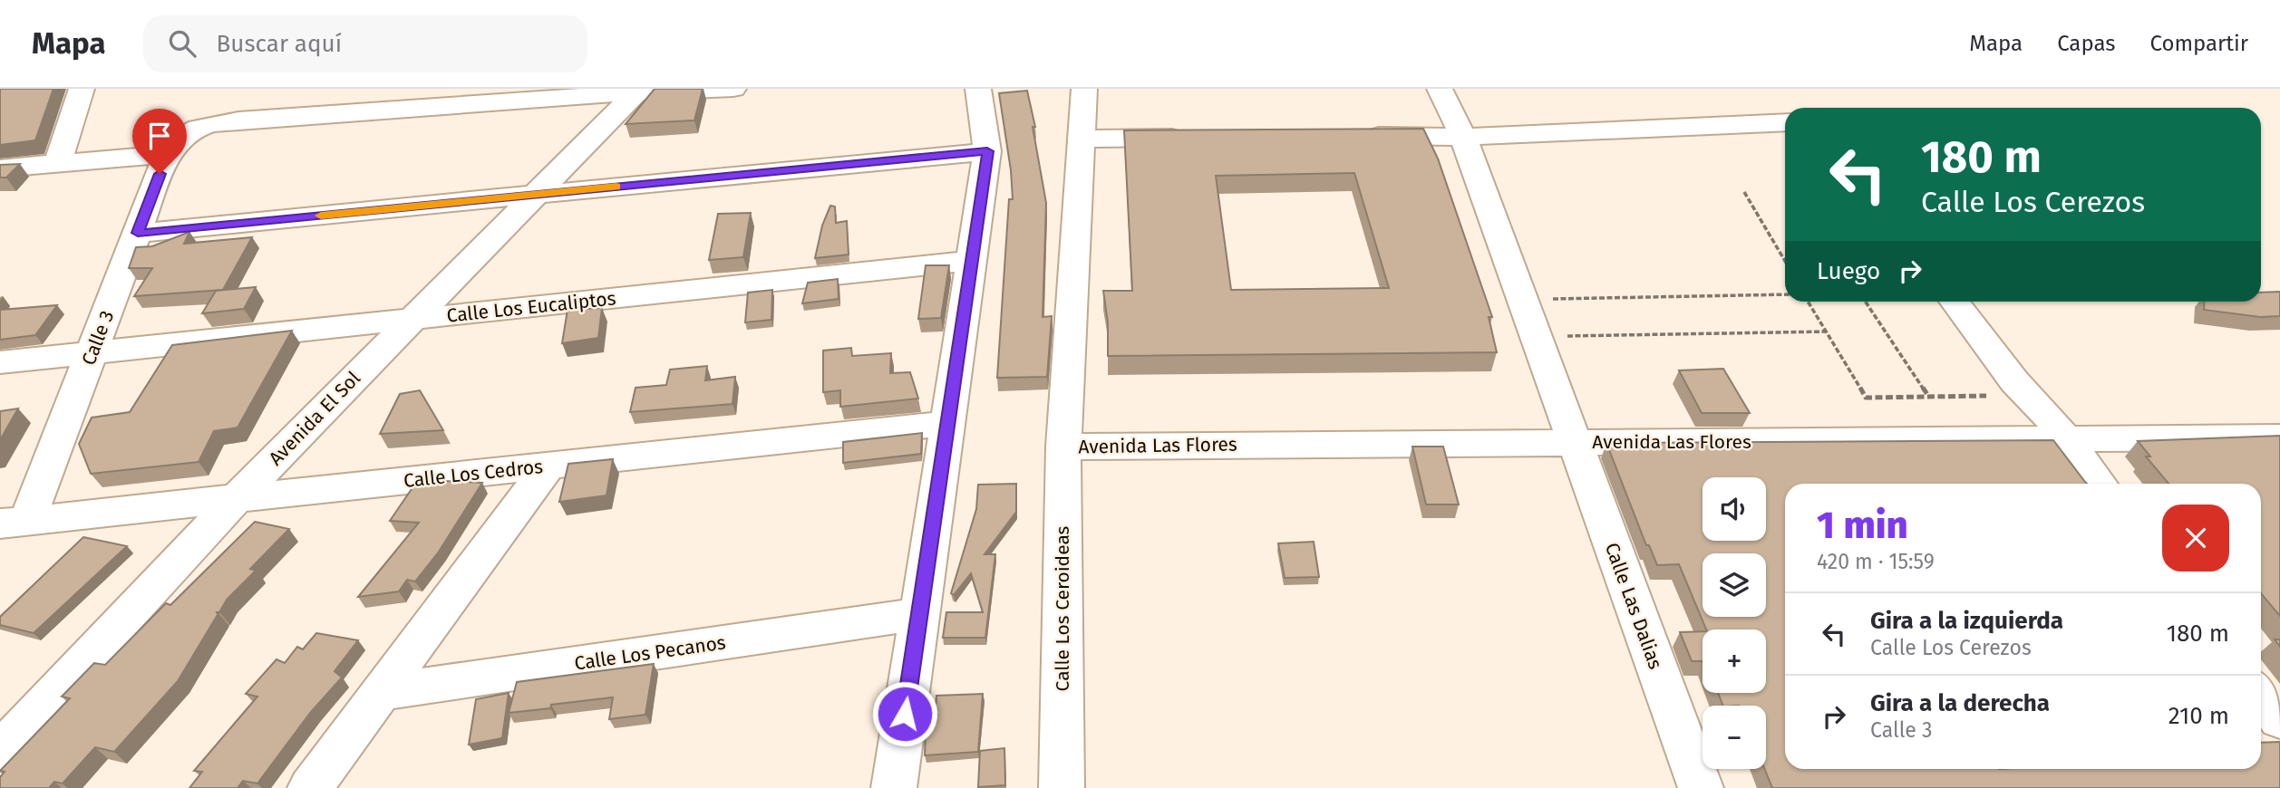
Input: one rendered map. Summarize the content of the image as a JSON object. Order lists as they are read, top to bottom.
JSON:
{
  "streets": {
    "street": [
      "Calle Los Eucaliptos",
      "Calle 3",
      "Avenida El Sol",
      "Avenida Las Flores",
      "Calle Los Cedros",
      "Calle Las Dalias",
      "Calle Los Ceroideas",
      "Calle Los Pecanos"
    ]
  },
  "crossings": [
    ["Calle Los Eucaliptos", "Calle 3"],
    ["Calle Los Eucaliptos", "Avenida El Sol"],
    ["Calle 3", "Calle Los Cedros"],
    ["Avenida El Sol", "Calle Los Cedros"],
    ["Avenida Las Flores", "Calle Las Dalias"],
    ["Avenida Las Flores", "Calle Los Ceroideas"]
  ],
  "page": {
    "header": "Mapa",
    "search": "Buscar aquí",
    "nav": ["Mapa", "Capas", "Compartir"],
    "turn": ["180 m", "Calle Los Cerezos"],
    "then": "Luego",
    "map_buttons": ["+", "−"],
    "heading": ["1 min", "420 m · 15:59"],
    "list": [
      {
        "name": "Gira a la izquierda",
        "note": "Calle Los Cerezos",
        "value": "180 m"
      },
      {
        "name": "Gira a la derecha",
        "note": "Calle 3",
        "value": "210 m"
      }
    ]
  }
}
